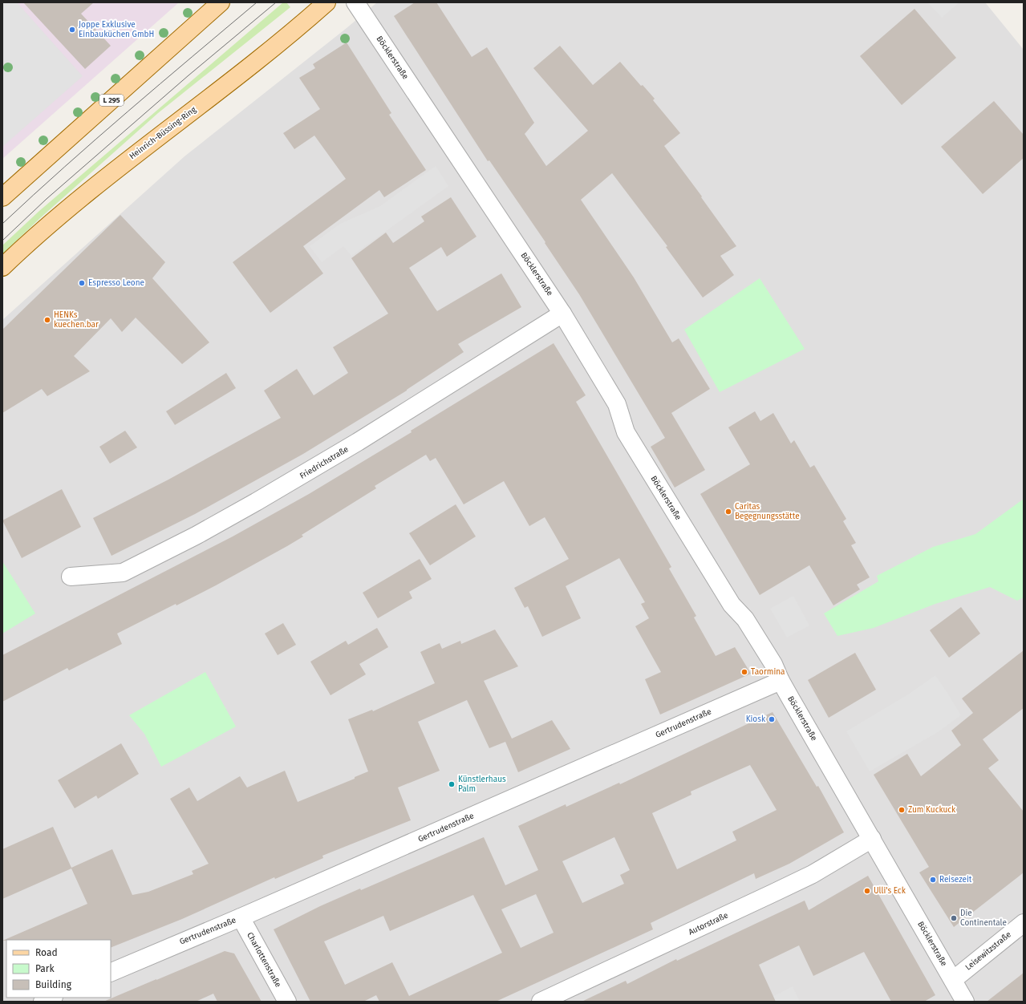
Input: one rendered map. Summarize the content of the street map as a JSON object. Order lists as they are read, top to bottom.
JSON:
{
  "streets": {
    "main road": ["L 295", "Heinrich-Büssing-Ring"],
    "street": [
      "Böcklerstraße",
      "Friedrichstraße",
      "Gertrudenstraße",
      "Autorstraße",
      "Leisewitzstraße",
      "Charlottenstraße"
    ]
  },
  "crossings": [
    ["Böcklerstraße", "Friedrichstraße"],
    ["Böcklerstraße", "Gertrudenstraße"],
    ["Böcklerstraße", "Autorstraße"],
    ["Böcklerstraße", "Leisewitzstraße"],
    ["Gertrudenstraße", "Charlottenstraße"]
  ],
  "places": [
    "Joppe Exklusive Einbauküchen GmbH",
    "Espresso Leone",
    "HENKs kuechen.bar",
    "Caritas Begegnungsstätte",
    "Taormina",
    "Kiosk",
    "Künstlerhaus Palm",
    "Zum Kuckuck",
    "Reisezeit",
    "Ulli's Eck",
    "Die Continentale"
  ],
  "legend": ["Road", "Park", "Building"]
}
